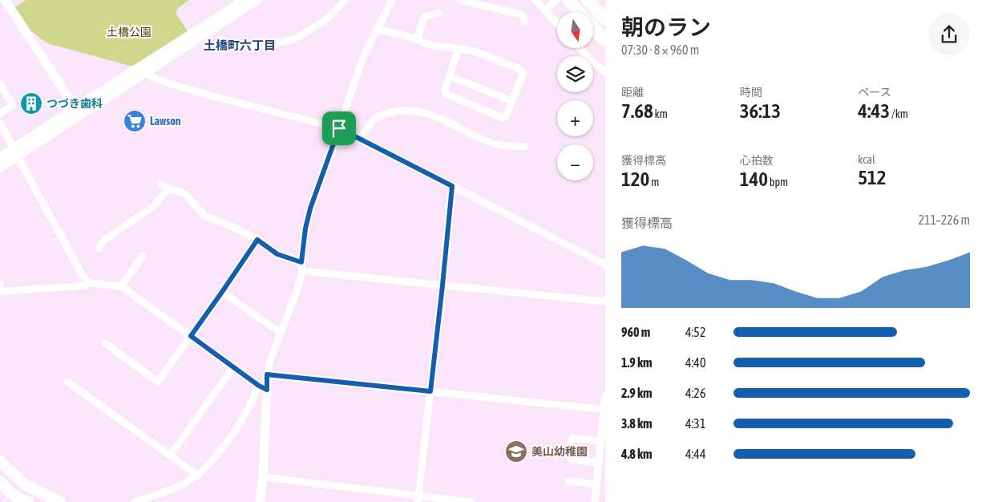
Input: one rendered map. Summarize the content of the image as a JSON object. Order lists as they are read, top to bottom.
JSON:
{
  "districts": ["土橋町六丁目"],
  "parks": ["土橋公園"],
  "places": {
    "building": ["つづき歯科"],
    "supermarket": ["Lawson"],
    "school or university": ["美山幼稚園"]
  },
  "north": "bottom",
  "page": {
    "heading": ["朝のラン", "07:30 · 8 × 960 m"],
    "map_buttons": ["+", "−"],
    "stats": [
      ["距離", "7.68 km"],
      ["時間", "36:13"],
      ["ペース", "4:43 /km"],
      ["獲得標高", "120 m"],
      ["心拍数", "140 bpm"],
      ["kcal", "512"]
    ],
    "chart": ["獲得標高", "211–226 m"],
    "list": [
      {
        "name": "960 m",
        "note": "4:52"
      },
      {
        "name": "1.9 km",
        "note": "4:40"
      },
      {
        "name": "2.9 km",
        "note": "4:26"
      },
      {
        "name": "3.8 km",
        "note": "4:31"
      },
      {
        "name": "4.8 km",
        "note": "4:44"
      }
    ]
  }
}
